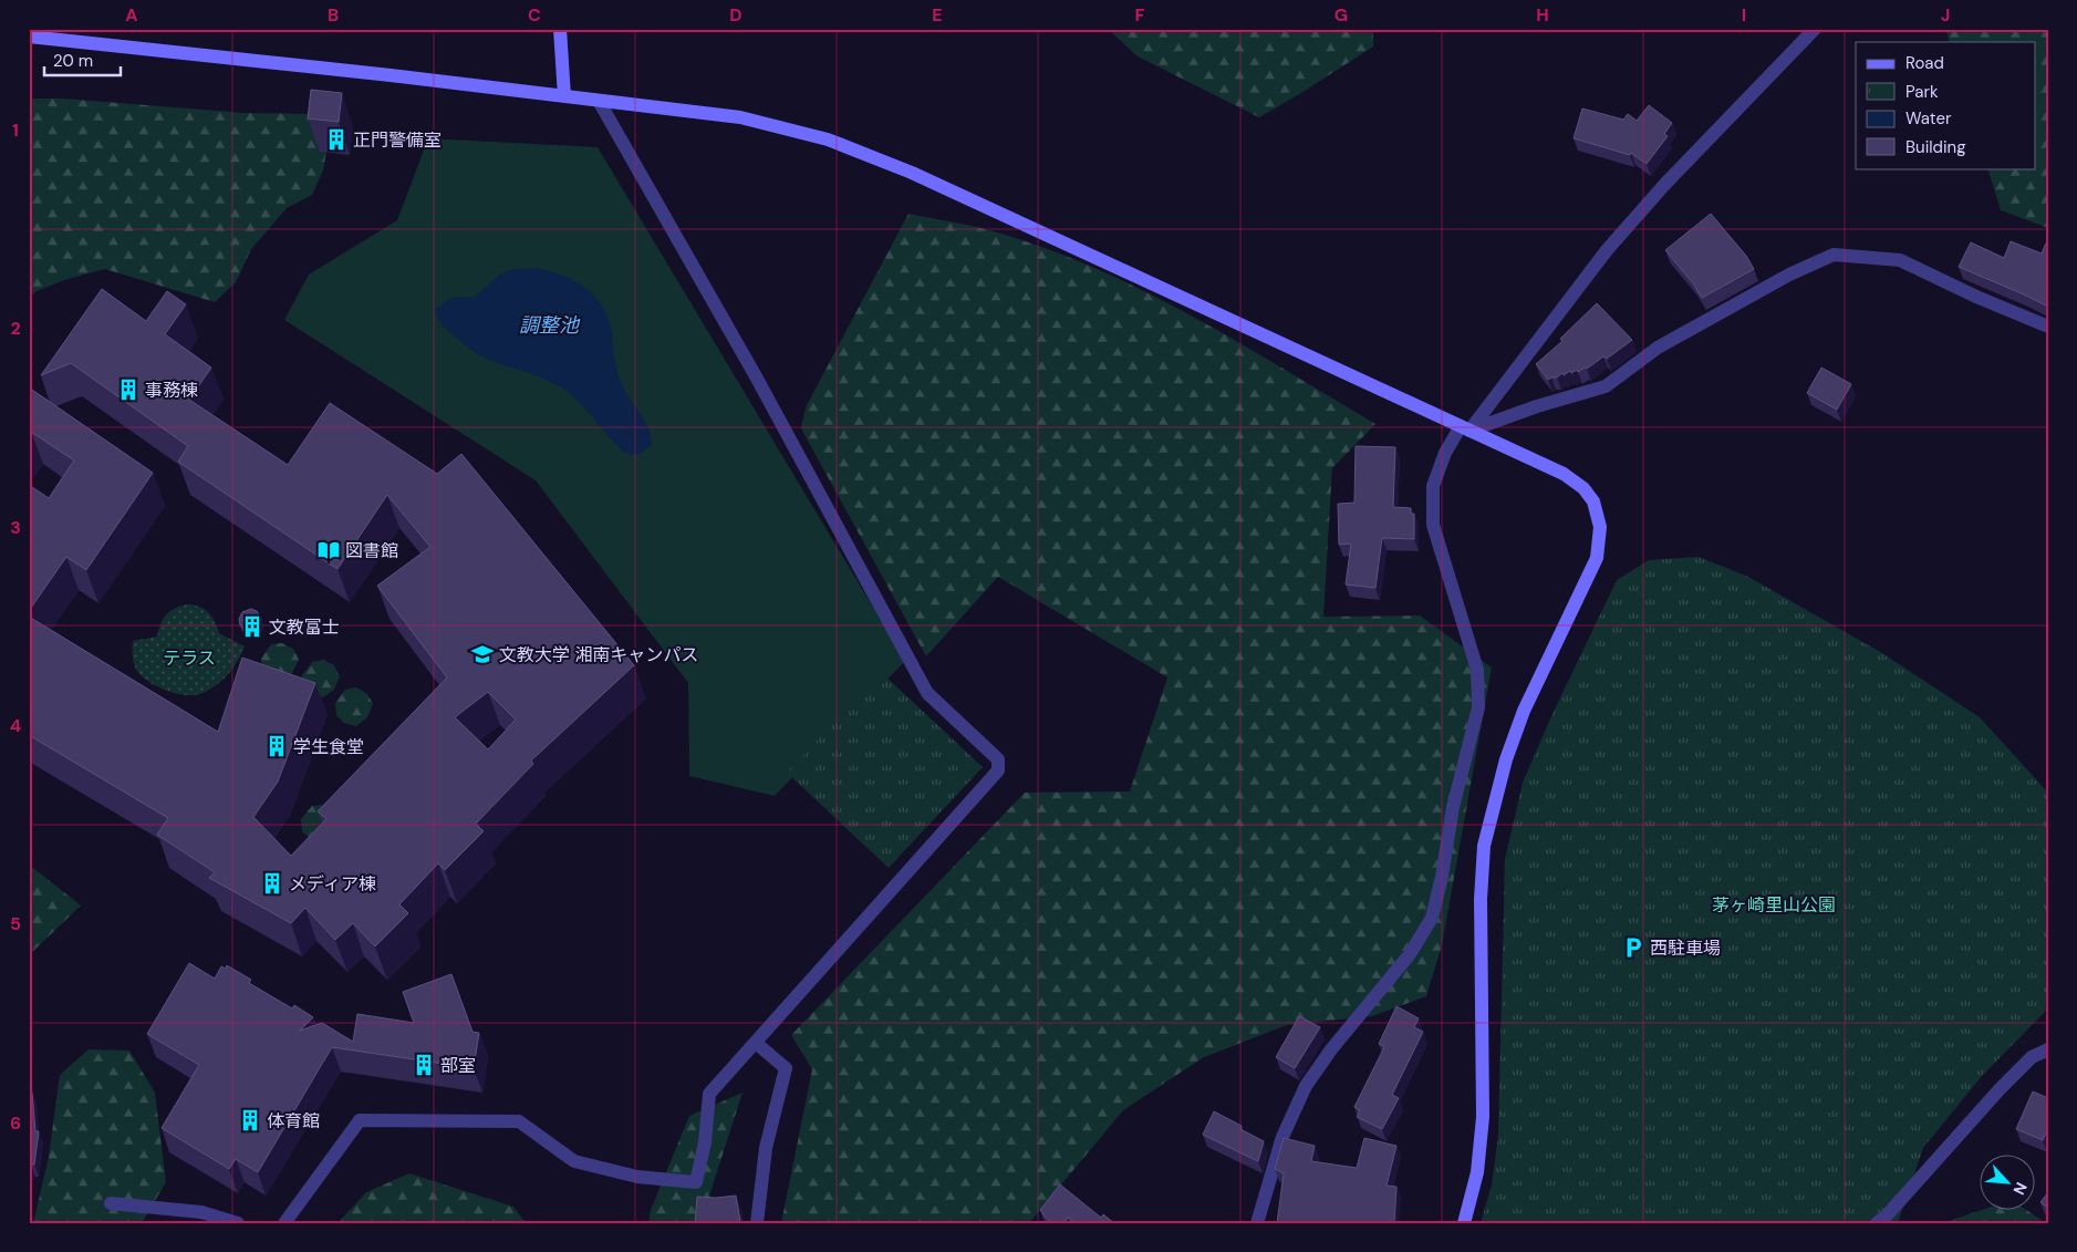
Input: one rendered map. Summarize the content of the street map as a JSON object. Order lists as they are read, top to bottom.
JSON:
{
  "water": ["調整池"],
  "parks": ["テラス", "茅ヶ崎里山公園"],
  "places": {
    "building": [
      "正門警備室",
      "事務棟",
      "文教富士",
      "学生食堂",
      "メディア棟",
      "部室",
      "体育館"
    ],
    "library": ["図書館"],
    "school or university": ["文教大学 湘南キャンパス"],
    "parking": ["西駐車場"]
  },
  "legend": [
    "Road",
    "Park",
    "Water",
    "Building"
  ],
  "scale_bar": "20 m",
  "north": "bottom right",
  "grid": {
    "columns": [
      "A",
      "B",
      "C",
      "D",
      "E",
      "F",
      "G",
      "H",
      "I",
      "J"
    ],
    "rows": [
      "1",
      "2",
      "3",
      "4",
      "5",
      "6"
    ]
  }
}
